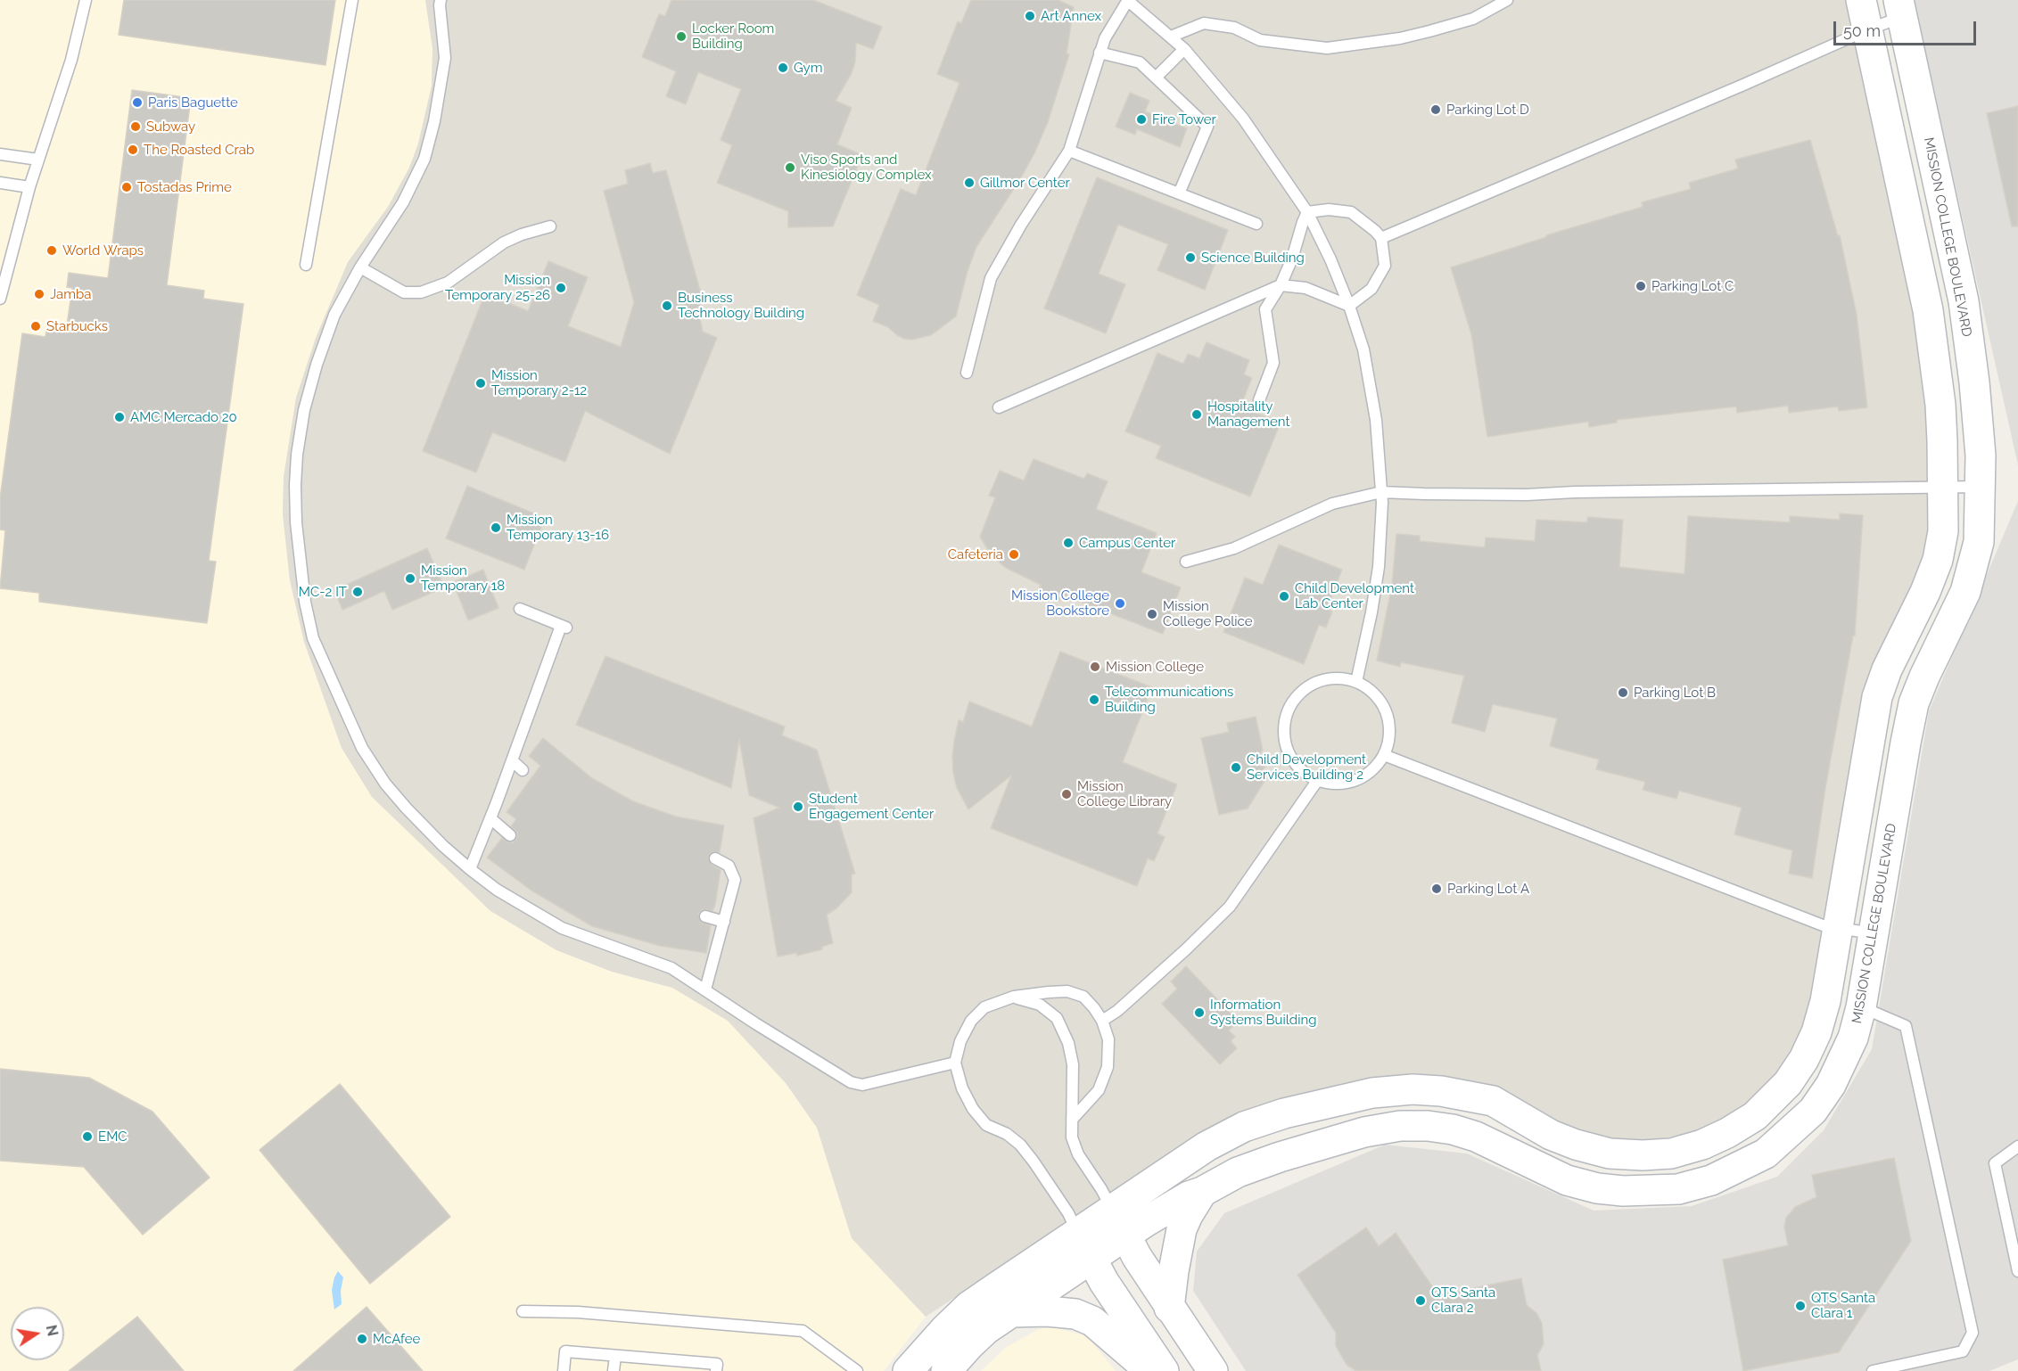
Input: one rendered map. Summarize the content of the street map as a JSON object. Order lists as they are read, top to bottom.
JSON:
{
  "streets": {
    "street": ["MISSION COLLEGE BOULEVARD"]
  },
  "places": [
    "Art Annex",
    "Locker Room Building",
    "Gym",
    "Paris Baguette",
    "Parking Lot D",
    "Fire Tower",
    "Subway",
    "The Roasted Crab",
    "Viso Sports and Kinesiology Complex",
    "Gillmor Center",
    "Tostadas Prime",
    "World Wraps",
    "Science Building",
    "Parking Lot C",
    "Mission Temporary 25-26",
    "Jamba",
    "Business Technology Building",
    "Starbucks",
    "Mission Temporary 2-12",
    "Hospitality Management",
    "AMC Mercado 20",
    "Mission Temporary 13-16",
    "Campus Center",
    "Cafeteria",
    "Mission Temporary 18",
    "MC-2 IT",
    "Child Development Lab Center",
    "Mission College Bookstore",
    "Mission College Police",
    "Mission College",
    "Parking Lot B",
    "Telecommunications Building",
    "Child Development Services Building 2",
    "Mission College Library",
    "Student Engagement Center",
    "Parking Lot A",
    "Information Systems Building",
    "EMC",
    "QTS Santa Clara 2",
    "QTS Santa Clara 1",
    "McAfee"
  ],
  "scale_bar": "50 m",
  "north": "right"
}
